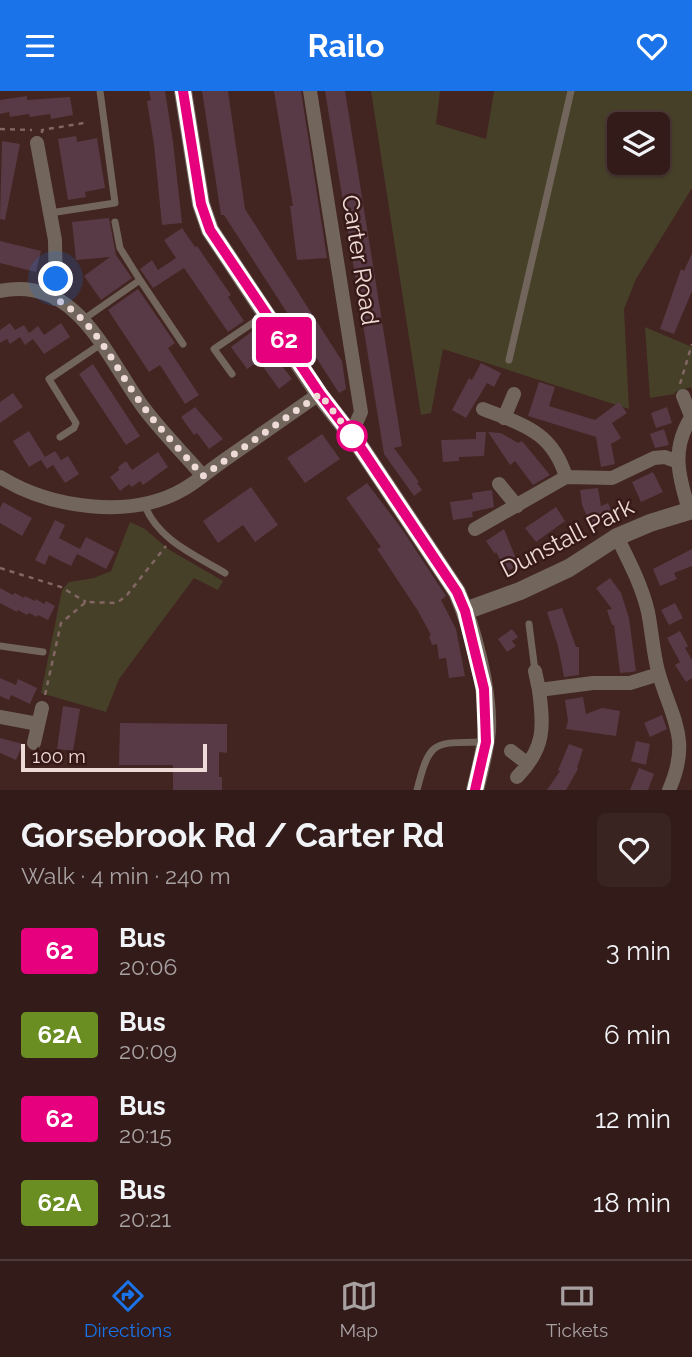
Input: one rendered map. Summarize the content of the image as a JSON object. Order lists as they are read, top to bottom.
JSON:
{
  "streets": {
    "street": ["Carter Road", "Dunstall Park"]
  },
  "lines": ["bus line 62"],
  "scale_bar": "100 m",
  "page": {
    "header": "Railo",
    "on_map": "62",
    "scale": "100 m",
    "heading": ["Gorsebrook Rd / Carter Rd", "Walk · 4 min · 240 m"],
    "list": [
      {
        "mark": "62",
        "name": "Bus",
        "note": "20:06",
        "value": "3 min"
      },
      {
        "mark": "62A",
        "name": "Bus",
        "note": "20:09",
        "value": "6 min"
      },
      {
        "mark": "62",
        "name": "Bus",
        "note": "20:15",
        "value": "12 min"
      },
      {
        "mark": "62A",
        "name": "Bus",
        "note": "20:21",
        "value": "18 min"
      }
    ],
    "tabs": ["Directions", "Map", "Tickets"]
  }
}
